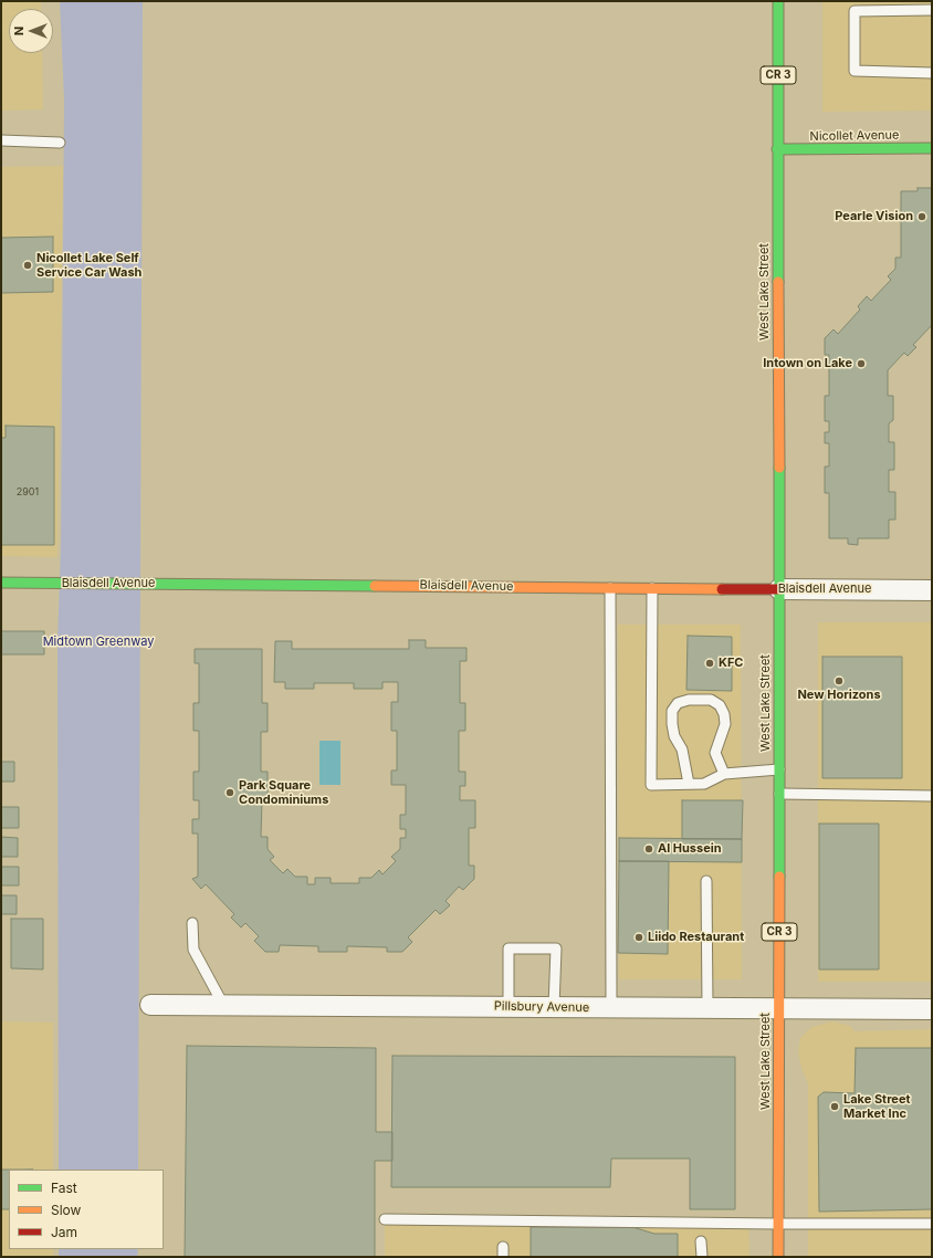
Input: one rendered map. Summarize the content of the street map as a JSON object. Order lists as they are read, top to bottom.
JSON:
{
  "streets": {
    "main road": [
      "CR 3",
      "Nicollet Avenue",
      "West Lake Street",
      "Blaisdell Avenue"
    ],
    "street": ["Pillsbury Avenue"]
  },
  "crossings": [
    ["CR 3", "Nicollet Avenue"],
    ["CR 3", "West Lake Street"],
    ["Nicollet Avenue", "West Lake Street"],
    ["West Lake Street", "Blaisdell Avenue"],
    ["West Lake Street", "Pillsbury Avenue"]
  ],
  "parks": ["Midtown Greenway"],
  "places": [
    "Pearle Vision",
    "Nicollet Lake Self Service Car Wash",
    "Intown on Lake",
    "KFC",
    "New Horizons",
    "Park Square Condominiums",
    "Al Hussein",
    "Liido Restaurant",
    "Lake Street Market Inc"
  ],
  "house_numbers": ["2901"],
  "legend": ["Fast", "Slow", "Jam"],
  "north": "left"
}
